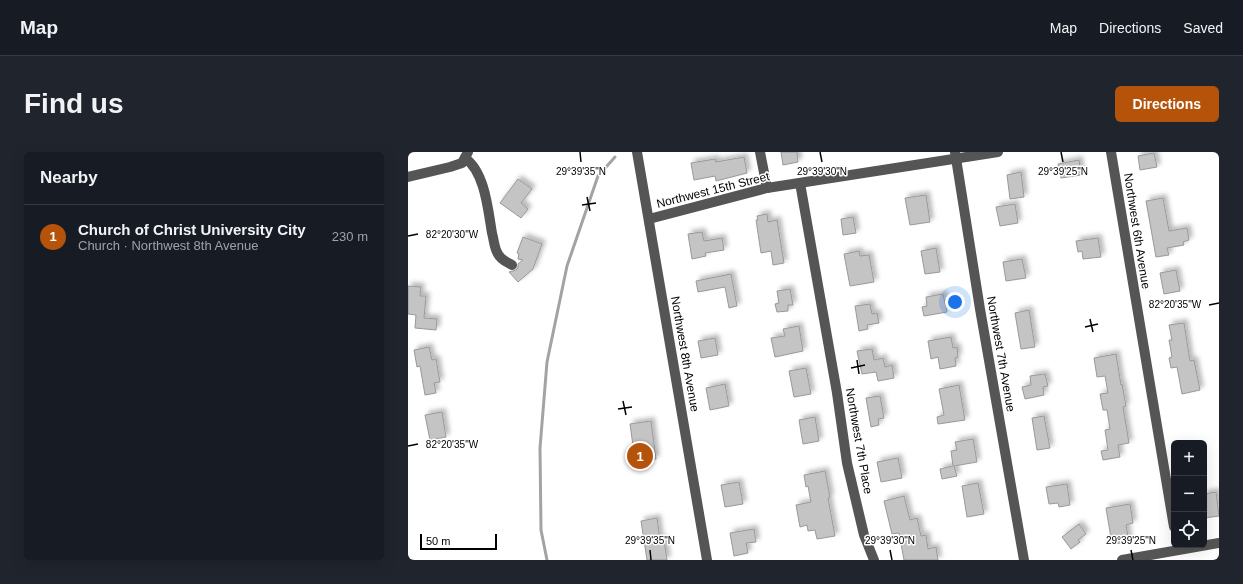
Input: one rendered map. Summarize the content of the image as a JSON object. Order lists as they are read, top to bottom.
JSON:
{
  "streets": {
    "street": [
      "Northwest 15th Street",
      "Northwest 6th Avenue",
      "Northwest 8th Avenue",
      "Northwest 7th Avenue",
      "Northwest 7th Place"
    ]
  },
  "crossings": [
    ["Northwest 15th Street", "Northwest 8th Avenue"],
    ["Northwest 15th Street", "Northwest 7th Avenue"],
    ["Northwest 15th Street", "Northwest 7th Place"]
  ],
  "scale_bar": "50 m",
  "page": {
    "header": "Map",
    "nav": ["Map", "Directions", "Saved"],
    "buttons": "Directions",
    "title": "Find us",
    "heading": "Nearby",
    "list": [
      {
        "mark": "1",
        "name": "Church of Christ University City",
        "note": "Church · Northwest 8th Avenue",
        "value": "230 m"
      }
    ],
    "map_buttons": ["+", "−"],
    "pins": "1",
    "scale": "50 m"
  },
  "coordinates": [
    "29°39'35\"N",
    "29°39'30\"N",
    "29°39'25\"N",
    "82°20'30\"W",
    "82°20'35\"W"
  ]
}
